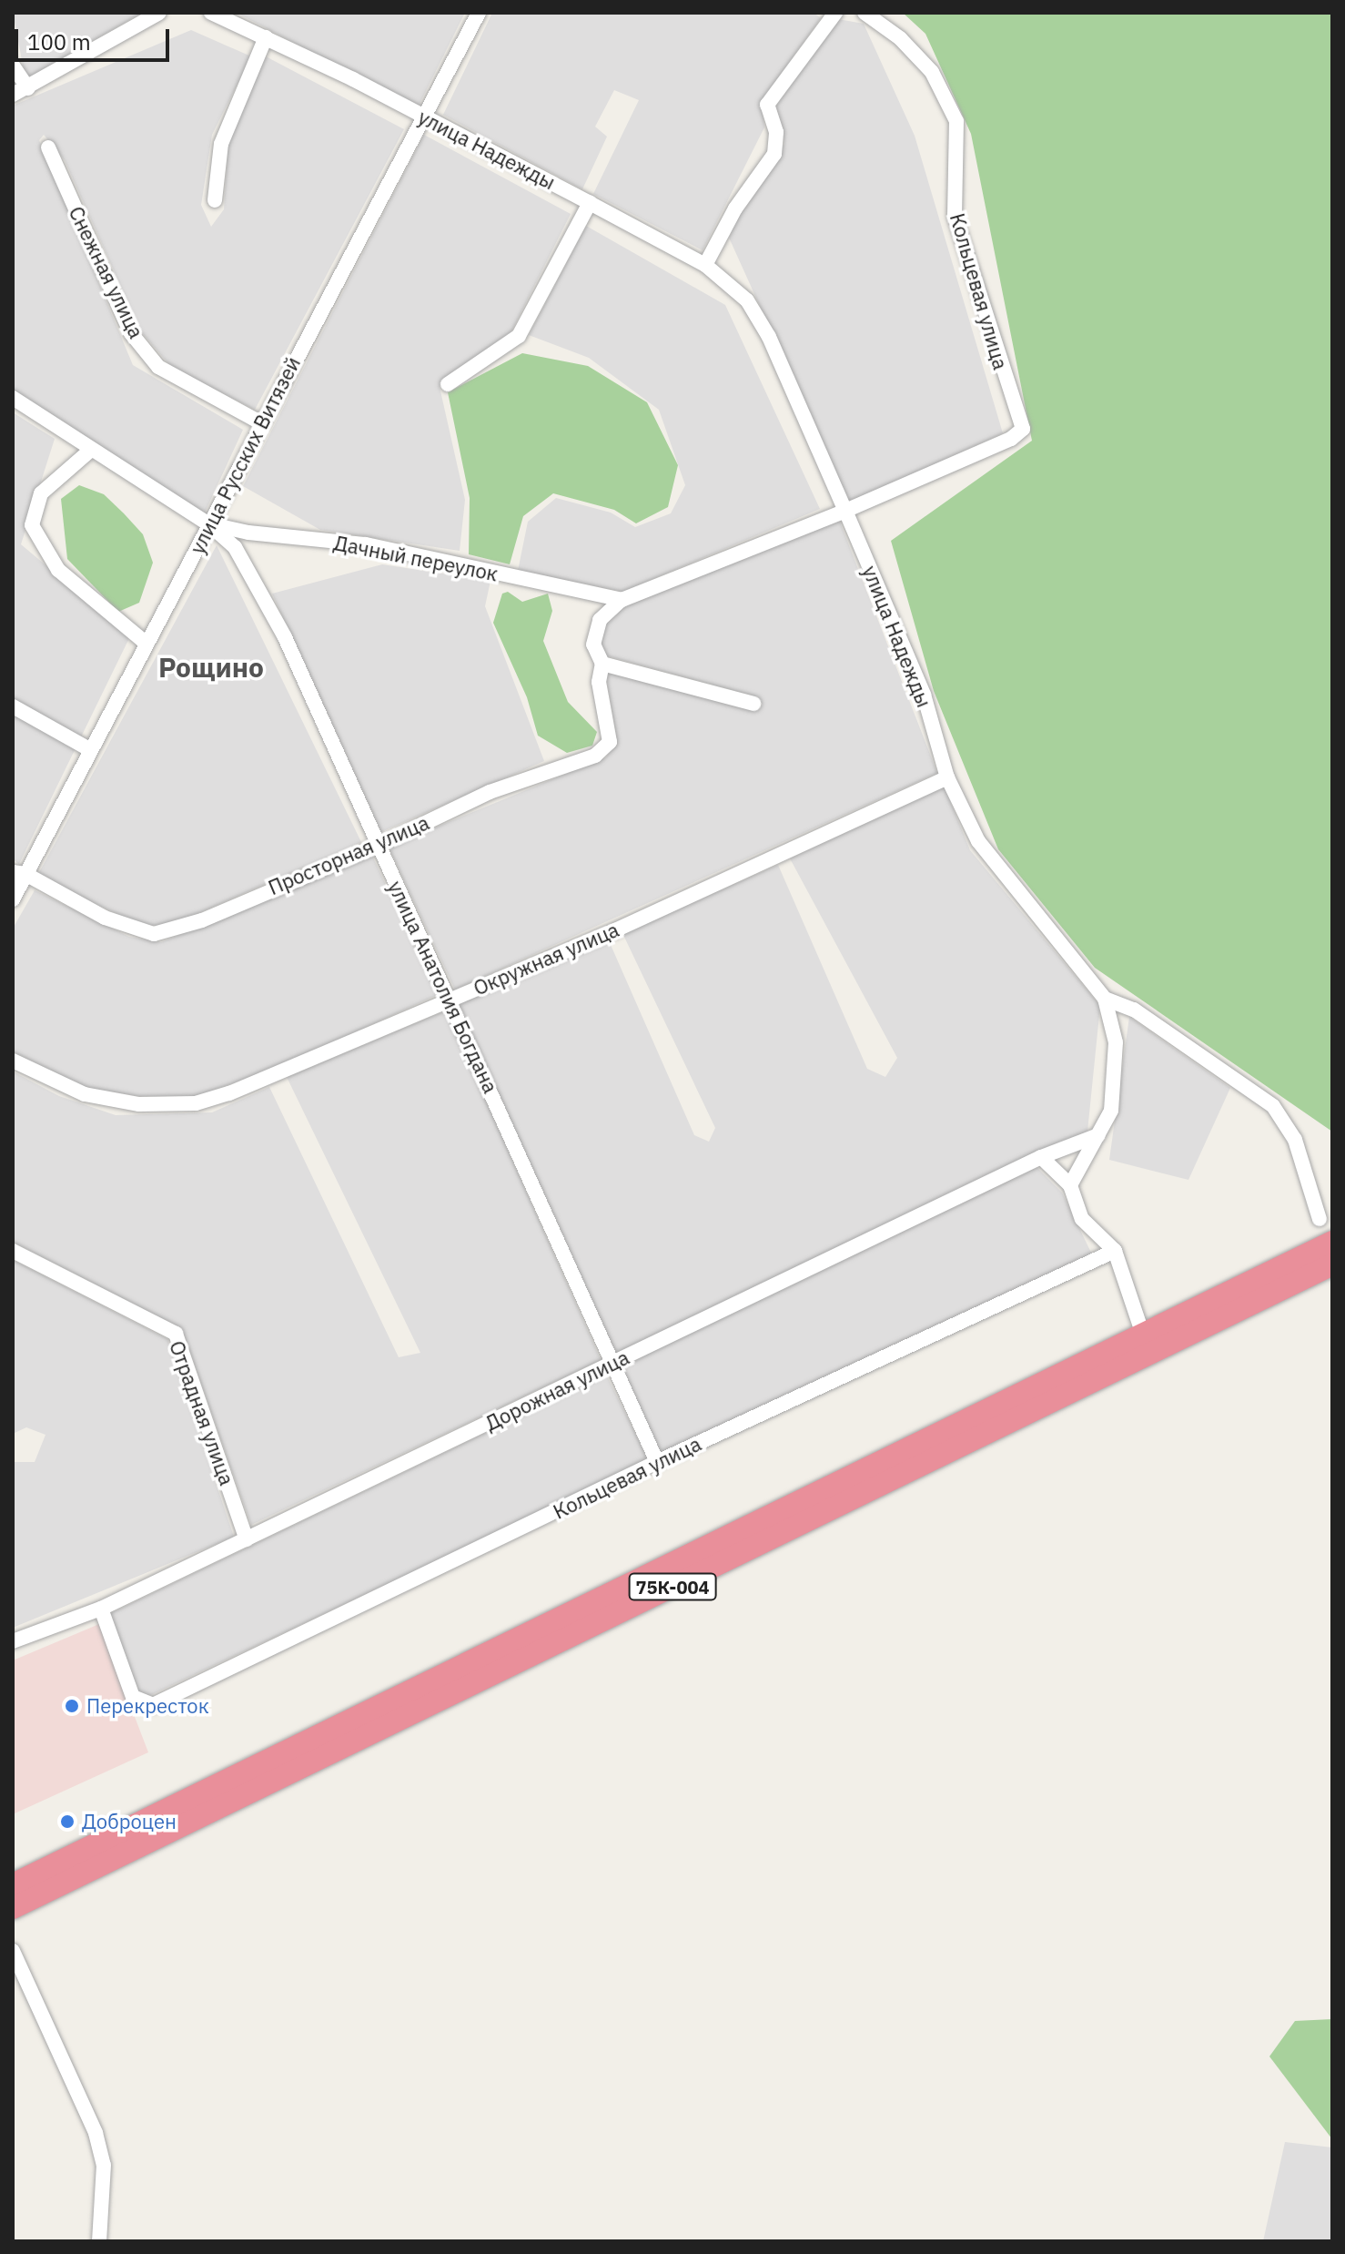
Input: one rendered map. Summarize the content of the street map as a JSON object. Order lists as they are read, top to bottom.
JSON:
{
  "streets": {
    "highway": ["75К-004"],
    "street": [
      "улица Надежды",
      "Снежная улица",
      "Кольцевая улица",
      "улица Русских Витязей",
      "Дачный переулок",
      "Просторная улица",
      "Окружная улица",
      "улица Анатолия Богдана",
      "Дорожная улица",
      "Отрадная улица"
    ]
  },
  "crossings": [
    ["улица Надежды", "улица Русских Витязей"],
    ["улица Надежды", "Просторная улица"],
    ["улица Надежды", "Окружная улица"],
    ["улица Надежды", "Дорожная улица"],
    ["Снежная улица", "улица Русских Витязей"],
    ["Кольцевая улица", "Просторная улица"],
    ["Кольцевая улица", "улица Анатолия Богдана"],
    ["Кольцевая улица", "Дорожная улица"],
    ["улица Русских Витязей", "Дачный переулок"],
    ["улица Русских Витязей", "Просторная улица"],
    ["улица Русских Витязей", "улица Анатолия Богдана"],
    ["Дачный переулок", "Просторная улица"],
    ["Дачный переулок", "улица Анатолия Богдана"],
    ["Просторная улица", "улица Анатолия Богдана"],
    ["Окружная улица", "улица Анатолия Богдана"],
    ["улица Анатолия Богдана", "Дорожная улица"],
    ["Дорожная улица", "Отрадная улица"]
  ],
  "districts": ["Рощино"],
  "places": ["Перекресток", "Доброцен"],
  "scale_bar": "100 m"
}
